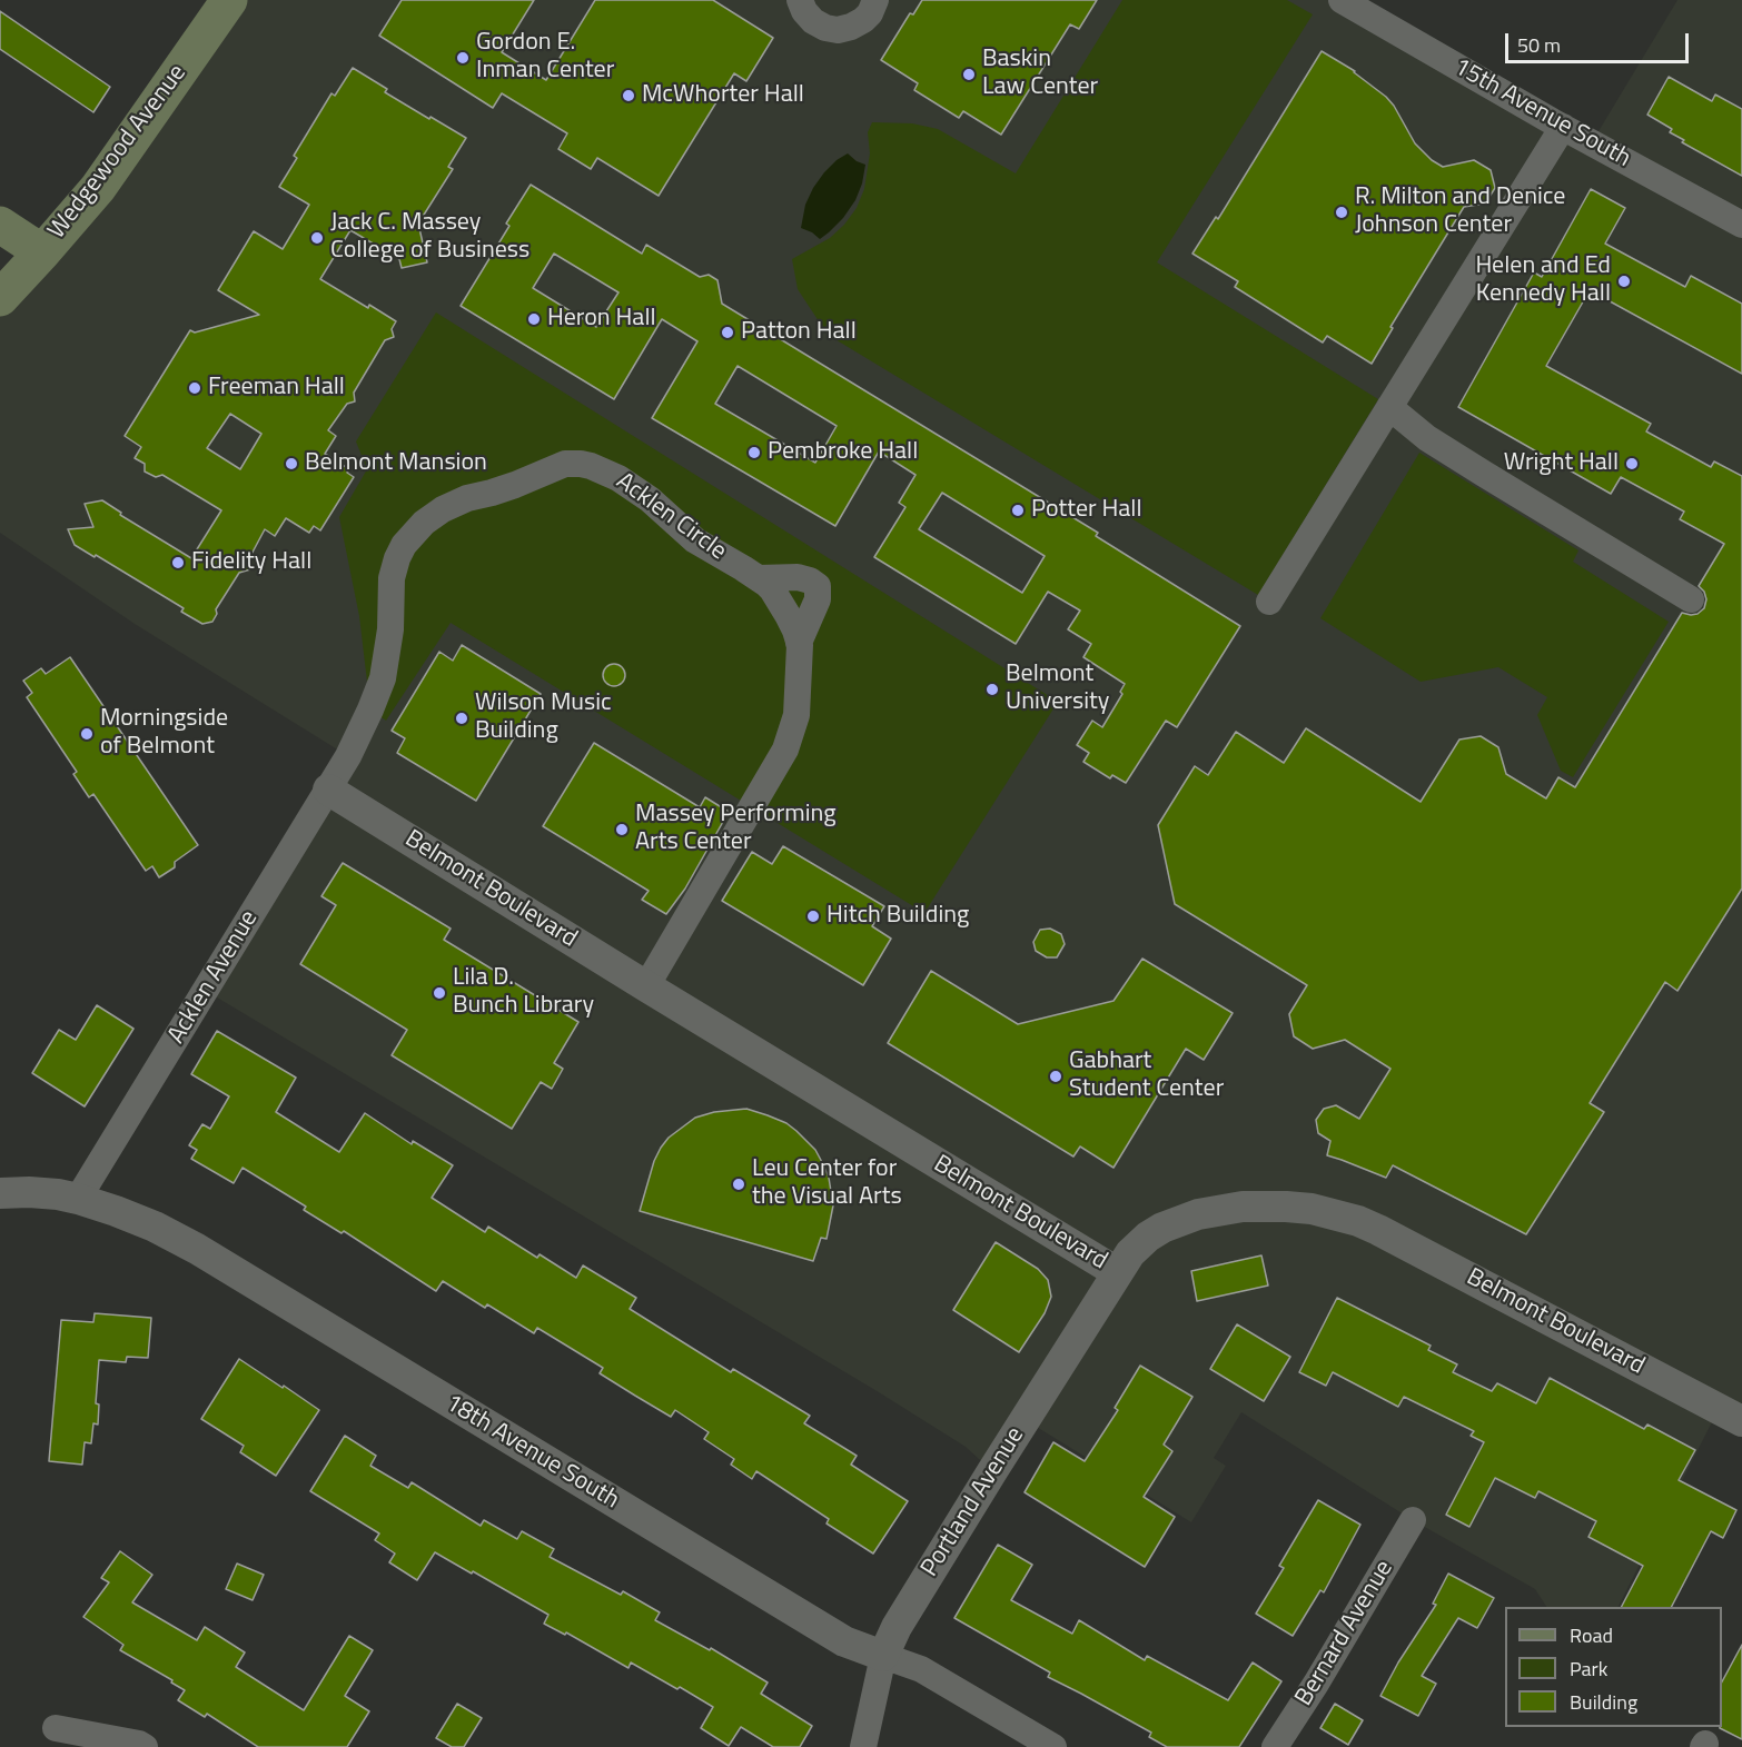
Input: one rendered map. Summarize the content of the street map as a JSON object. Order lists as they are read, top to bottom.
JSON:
{
  "streets": {
    "main road": ["Wedgewood Avenue"],
    "street": [
      "15th Avenue South",
      "Acklen Circle",
      "Belmont Boulevard",
      "Acklen Avenue",
      "18th Avenue South",
      "Portland Avenue",
      "Bernard Avenue"
    ]
  },
  "crossings": [
    ["Acklen Circle", "Belmont Boulevard"],
    ["Acklen Circle", "Acklen Avenue"],
    ["Belmont Boulevard", "Acklen Avenue"],
    ["Belmont Boulevard", "Portland Avenue"],
    ["Acklen Avenue", "18th Avenue South"],
    ["18th Avenue South", "Portland Avenue"]
  ],
  "places": [
    "Gordon E. Inman Center",
    "Baskin Law Center",
    "McWhorter Hall",
    "R. Milton and Denice Johnson Center",
    "Jack C. Massey College of Business",
    "Helen and Ed Kennedy Hall",
    "Heron Hall",
    "Patton Hall",
    "Freeman Hall",
    "Pembroke Hall",
    "Belmont Mansion",
    "Wright Hall",
    "Potter Hall",
    "Fidelity Hall",
    "Belmont University",
    "Wilson Music Building",
    "Morningside of Belmont",
    "Massey Performing Arts Center",
    "Hitch Building",
    "Lila D. Bunch Library",
    "Gabhart Student Center",
    "Leu Center for the Visual Arts"
  ],
  "legend": ["Road", "Park", "Building"],
  "scale_bar": "50 m"
}
